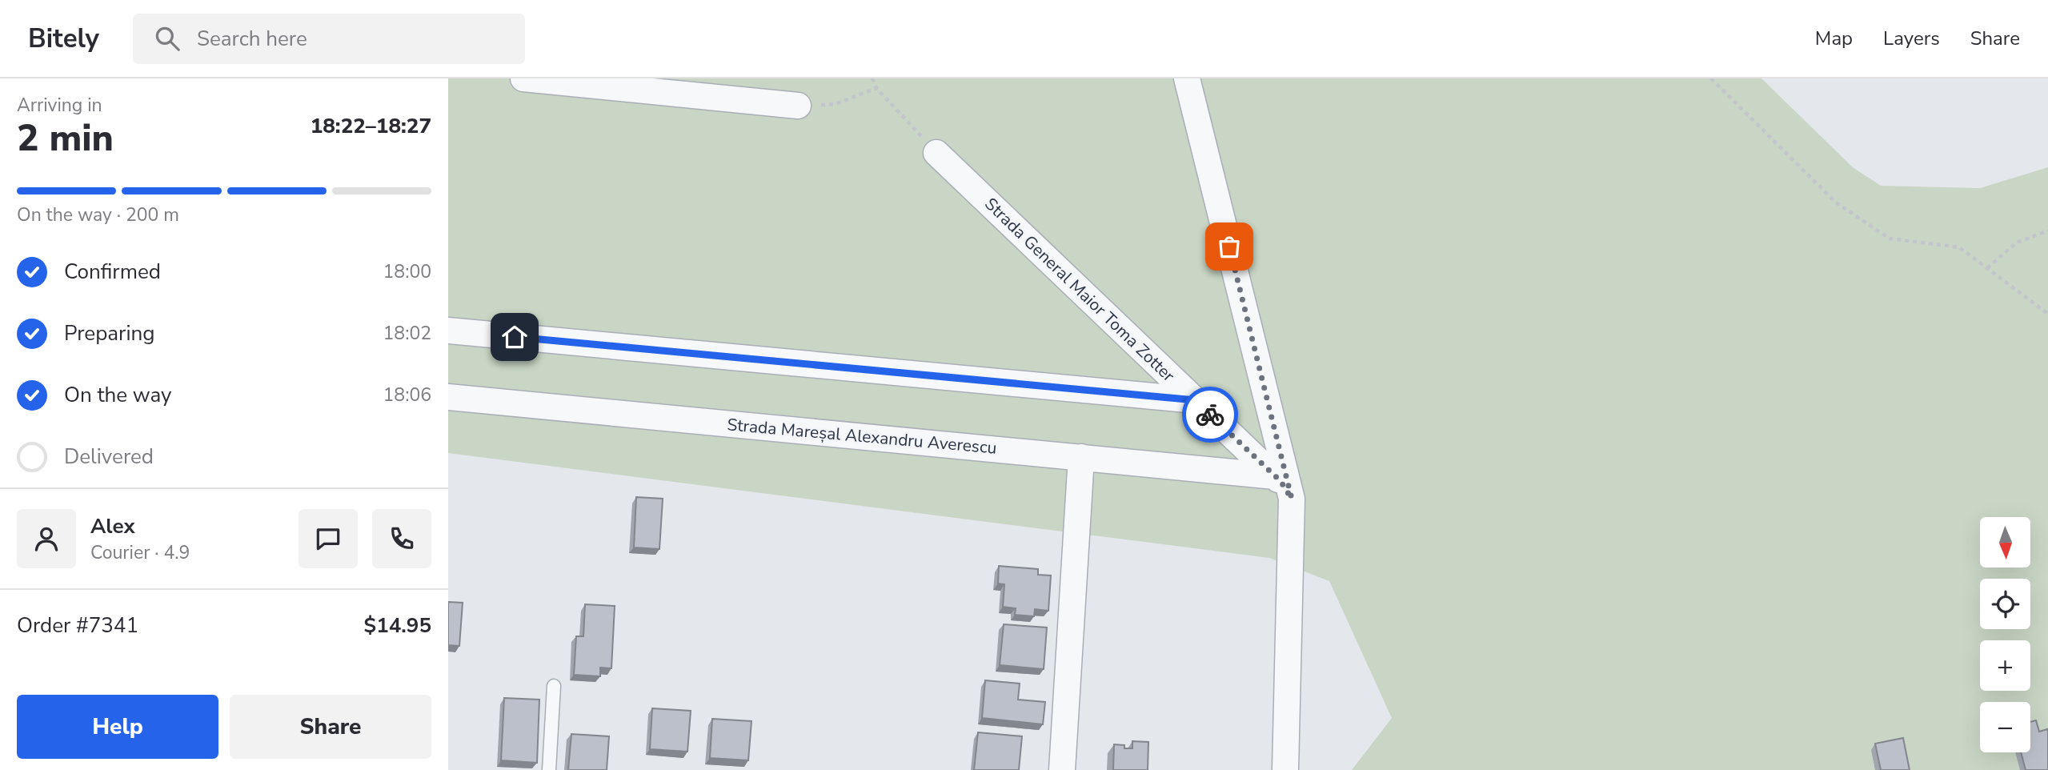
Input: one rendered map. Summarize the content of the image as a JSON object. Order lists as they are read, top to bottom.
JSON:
{
  "streets": {
    "street": ["Strada General Maior Toma Zotter", "Strada Mareșal Alexandru Averescu"]
  },
  "crossings": [
    ["Strada General Maior Toma Zotter", "Strada Mareșal Alexandru Averescu"]
  ],
  "north": "bottom",
  "page": {
    "header": "Bitely",
    "search": "Search here",
    "nav": ["Map", "Layers", "Share"],
    "heading": ["2 min", "Arriving in", "18:22–18:27"],
    "panel": [
      "Alex",
      "Courier · 4.9",
      "Order #7341",
      "$14.95"
    ],
    "bar": "On the way · 200 m",
    "list": [
      ["Confirmed", "18:00"],
      ["Preparing", "18:02"],
      ["On the way", "18:06"],
      "Delivered"
    ],
    "map_buttons": ["+", "−"],
    "buttons": ["Help", "Share"]
  }
}
